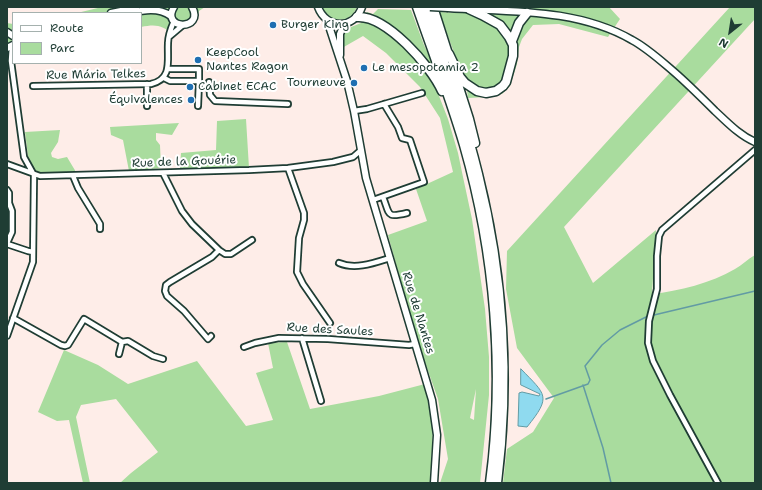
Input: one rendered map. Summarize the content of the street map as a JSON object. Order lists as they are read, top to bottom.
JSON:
{
  "streets": {
    "main road": ["Rue de Nantes"],
    "street": ["Rue Mária Telkes", "Rue de la Gouérie", "Rue des Saules"]
  },
  "crossings": [
    ["Rue de la Gouérie", "Rue de Nantes"],
    ["Rue de Nantes", "Rue des Saules"]
  ],
  "places": [
    "Burger King",
    "KeepCool Nantes Ragon",
    "Le mesopotamia 2",
    "Tourneuve",
    "Cabinet ECAC",
    "Équivalences"
  ],
  "legend": ["Route", "Parc"],
  "north": "bottom left"
}
